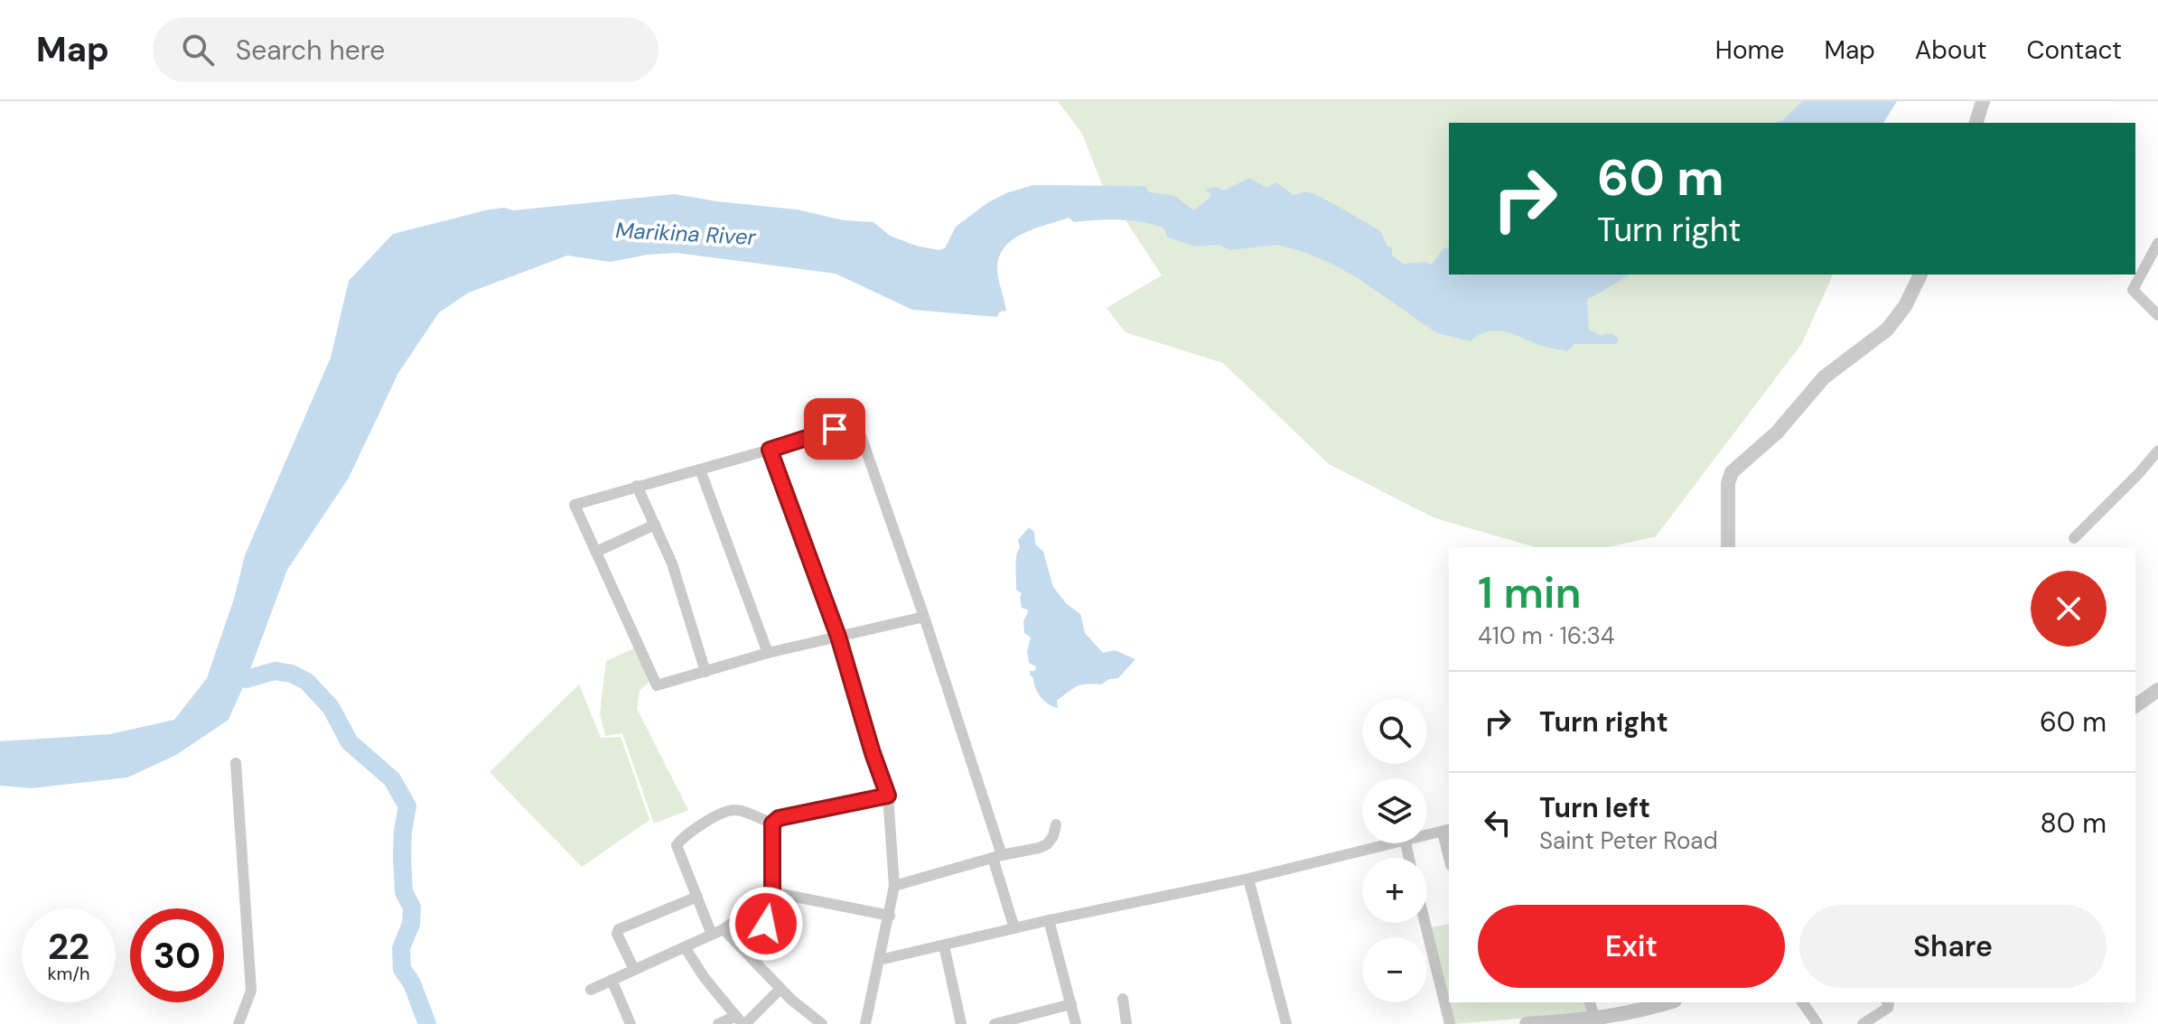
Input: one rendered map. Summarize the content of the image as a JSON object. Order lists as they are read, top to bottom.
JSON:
{
  "water": ["Marikina River"],
  "page": {
    "header": "Map",
    "search": "Search here",
    "nav": [
      "Home",
      "Map",
      "About",
      "Contact"
    ],
    "turn": ["60 m", "Turn right"],
    "heading": ["1 min", "410 m · 16:34"],
    "list": [
      {
        "name": "Turn right",
        "value": "60 m"
      },
      {
        "name": "Turn left",
        "note": "Saint Peter Road",
        "value": "80 m"
      }
    ],
    "map_buttons": ["+", "−"],
    "buttons": ["Exit", "Share"],
    "speed": "22 km/h",
    "limit": "30"
  }
}
